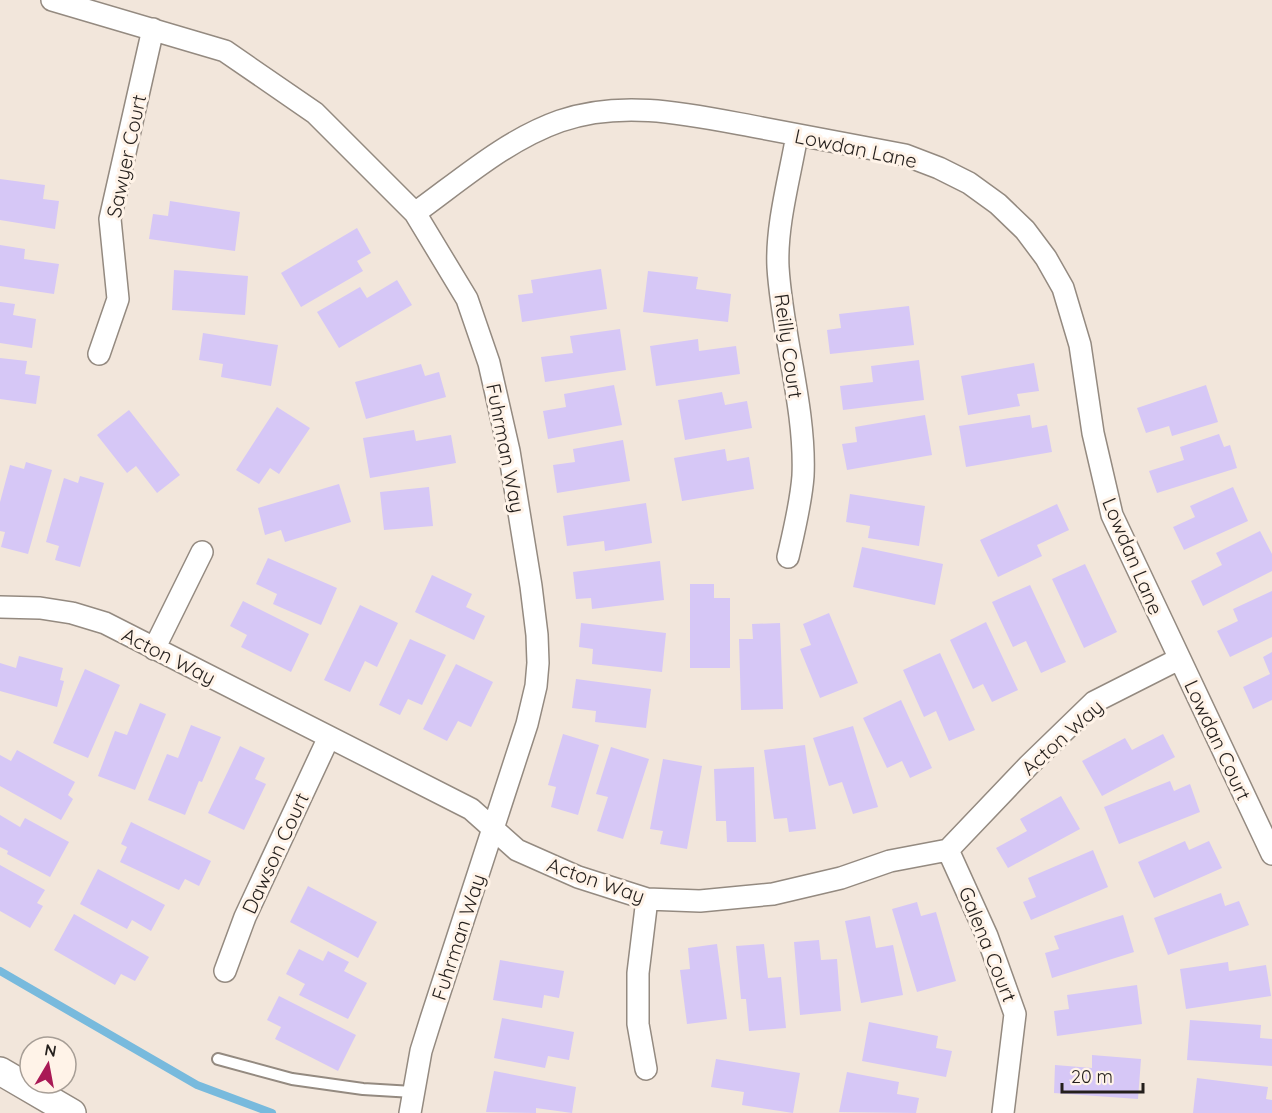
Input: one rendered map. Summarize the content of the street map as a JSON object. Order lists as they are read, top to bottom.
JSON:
{
  "streets": {
    "street": [
      "Lowdan Lane",
      "Sawyer Court",
      "Reilly Court",
      "Fuhrman Way",
      "Acton Way",
      "Lowdan Court",
      "Dawson Court",
      "Galena Court"
    ]
  },
  "crossings": [
    ["Lowdan Lane", "Reilly Court"],
    ["Lowdan Lane", "Fuhrman Way"],
    ["Lowdan Lane", "Acton Way"],
    ["Lowdan Lane", "Lowdan Court"],
    ["Sawyer Court", "Fuhrman Way"],
    ["Fuhrman Way", "Acton Way"],
    ["Acton Way", "Lowdan Court"],
    ["Acton Way", "Dawson Court"],
    ["Acton Way", "Galena Court"]
  ],
  "scale_bar": "20 m",
  "north": "top"
}
